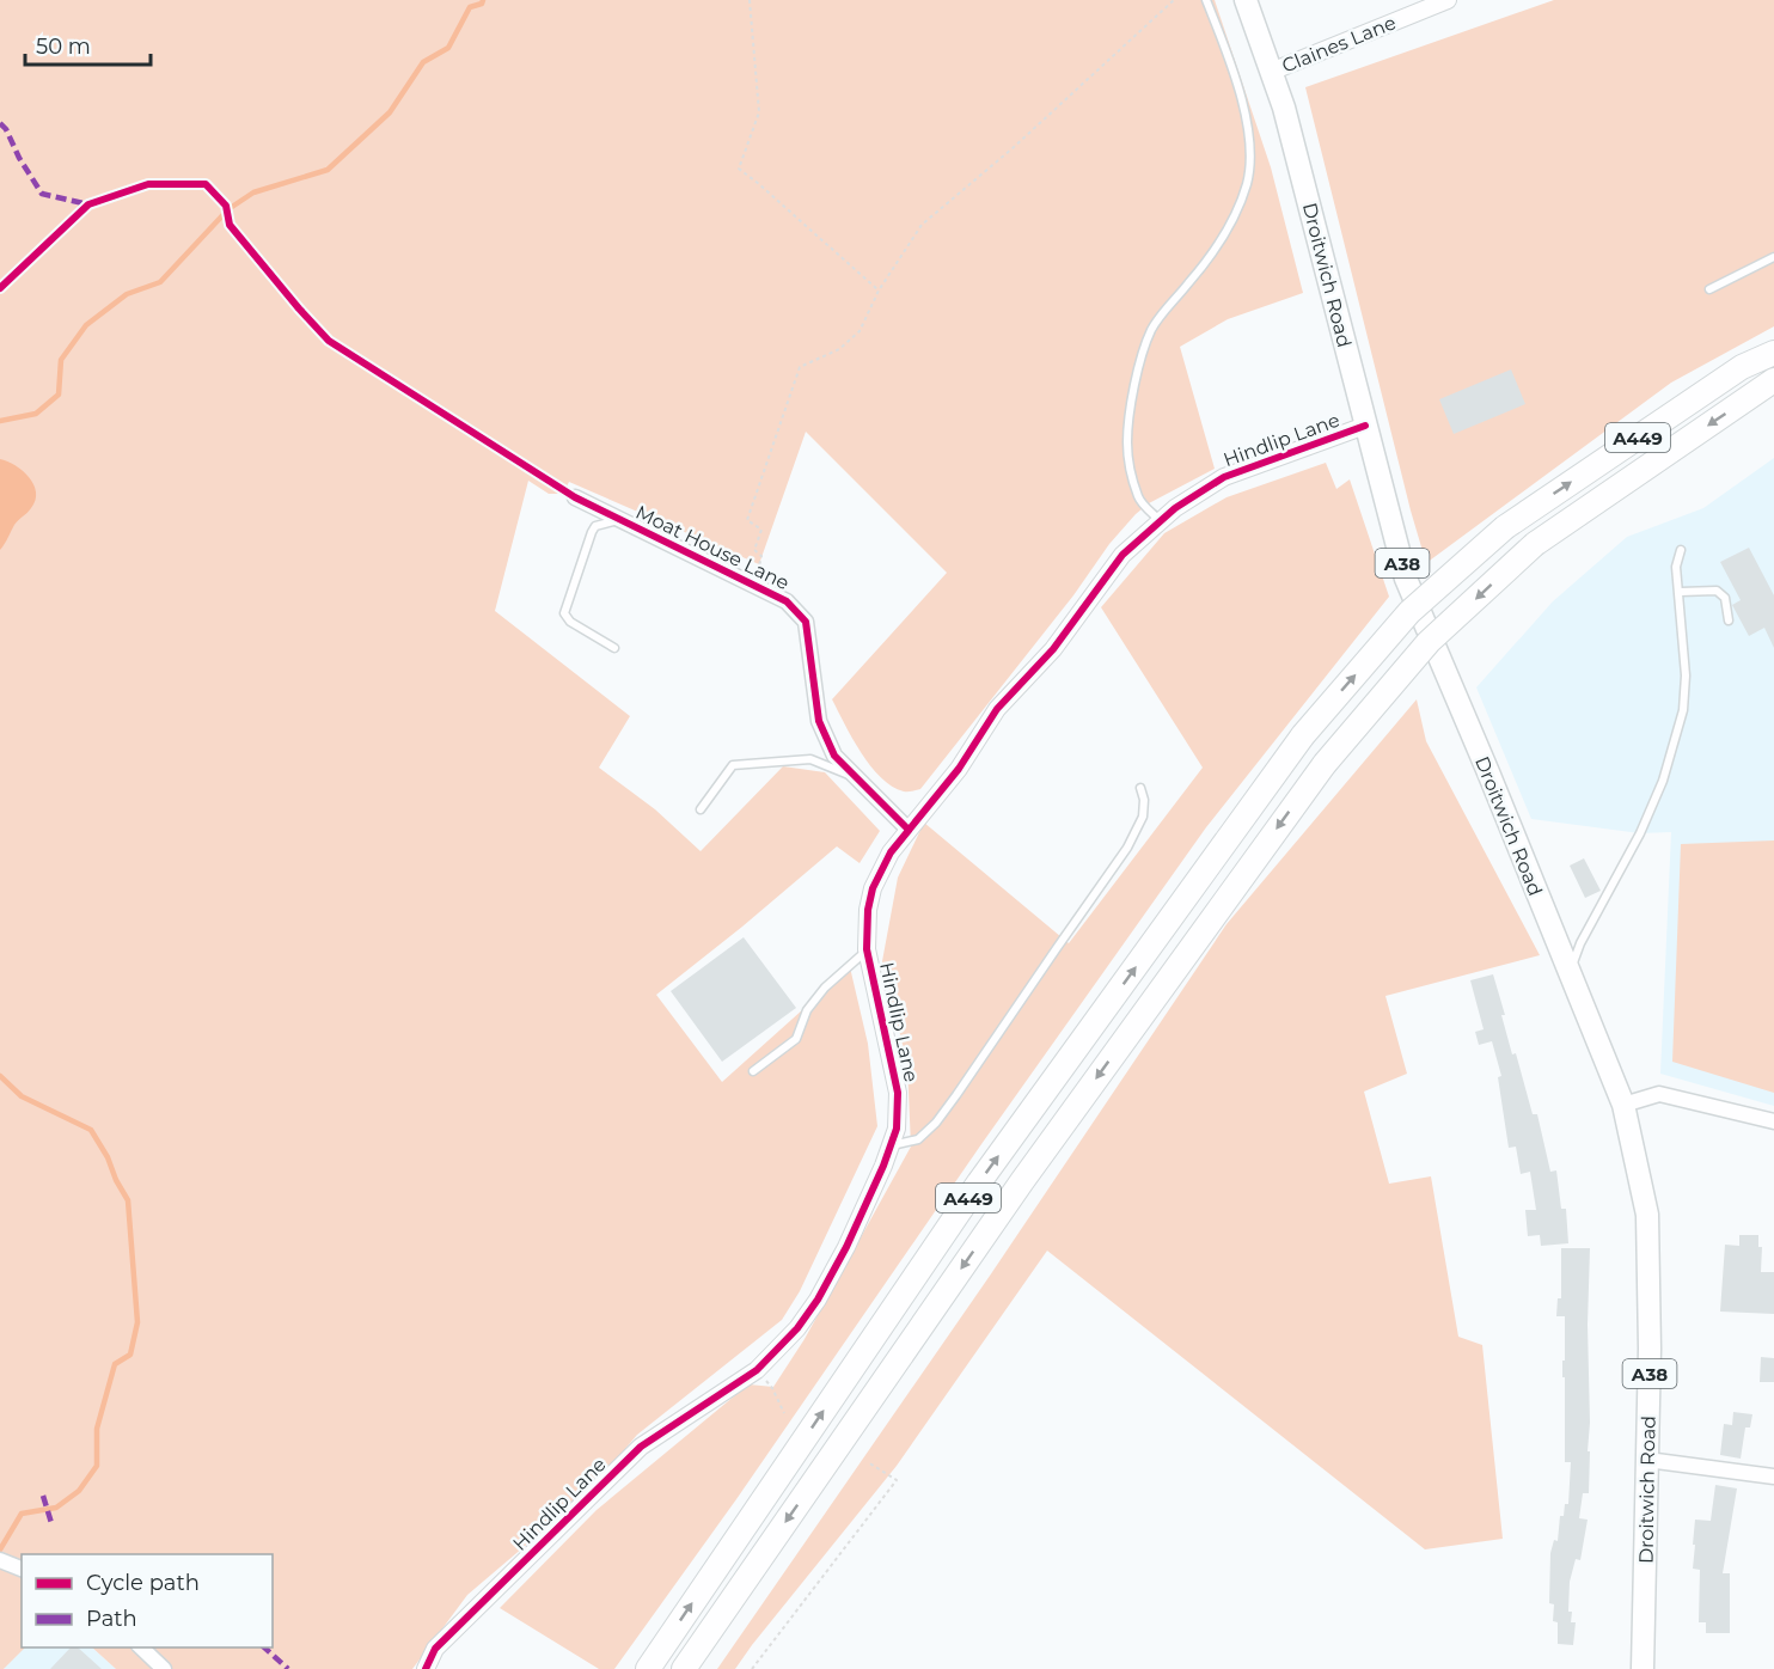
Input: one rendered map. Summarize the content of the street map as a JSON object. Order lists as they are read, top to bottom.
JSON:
{
  "streets": {
    "highway": ["A449"],
    "main road": ["Droitwich Road", "A38"],
    "street": ["Claines Lane", "Hindlip Lane", "Moat House Lane"]
  },
  "crossings": [
    ["Claines Lane", "Droitwich Road"],
    ["Droitwich Road", "Hindlip Lane"],
    ["Hindlip Lane", "Moat House Lane"]
  ],
  "legend": ["Cycle path", "Path"],
  "scale_bar": "50 m"
}
